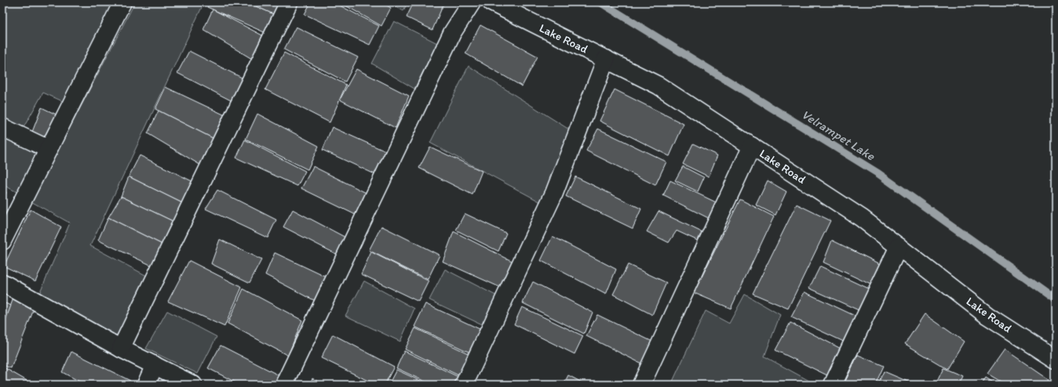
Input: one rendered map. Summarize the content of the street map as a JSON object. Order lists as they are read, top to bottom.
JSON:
{
  "streets": {
    "street": ["Lake Road"]
  },
  "water": ["Velrampet Lake"]
}
